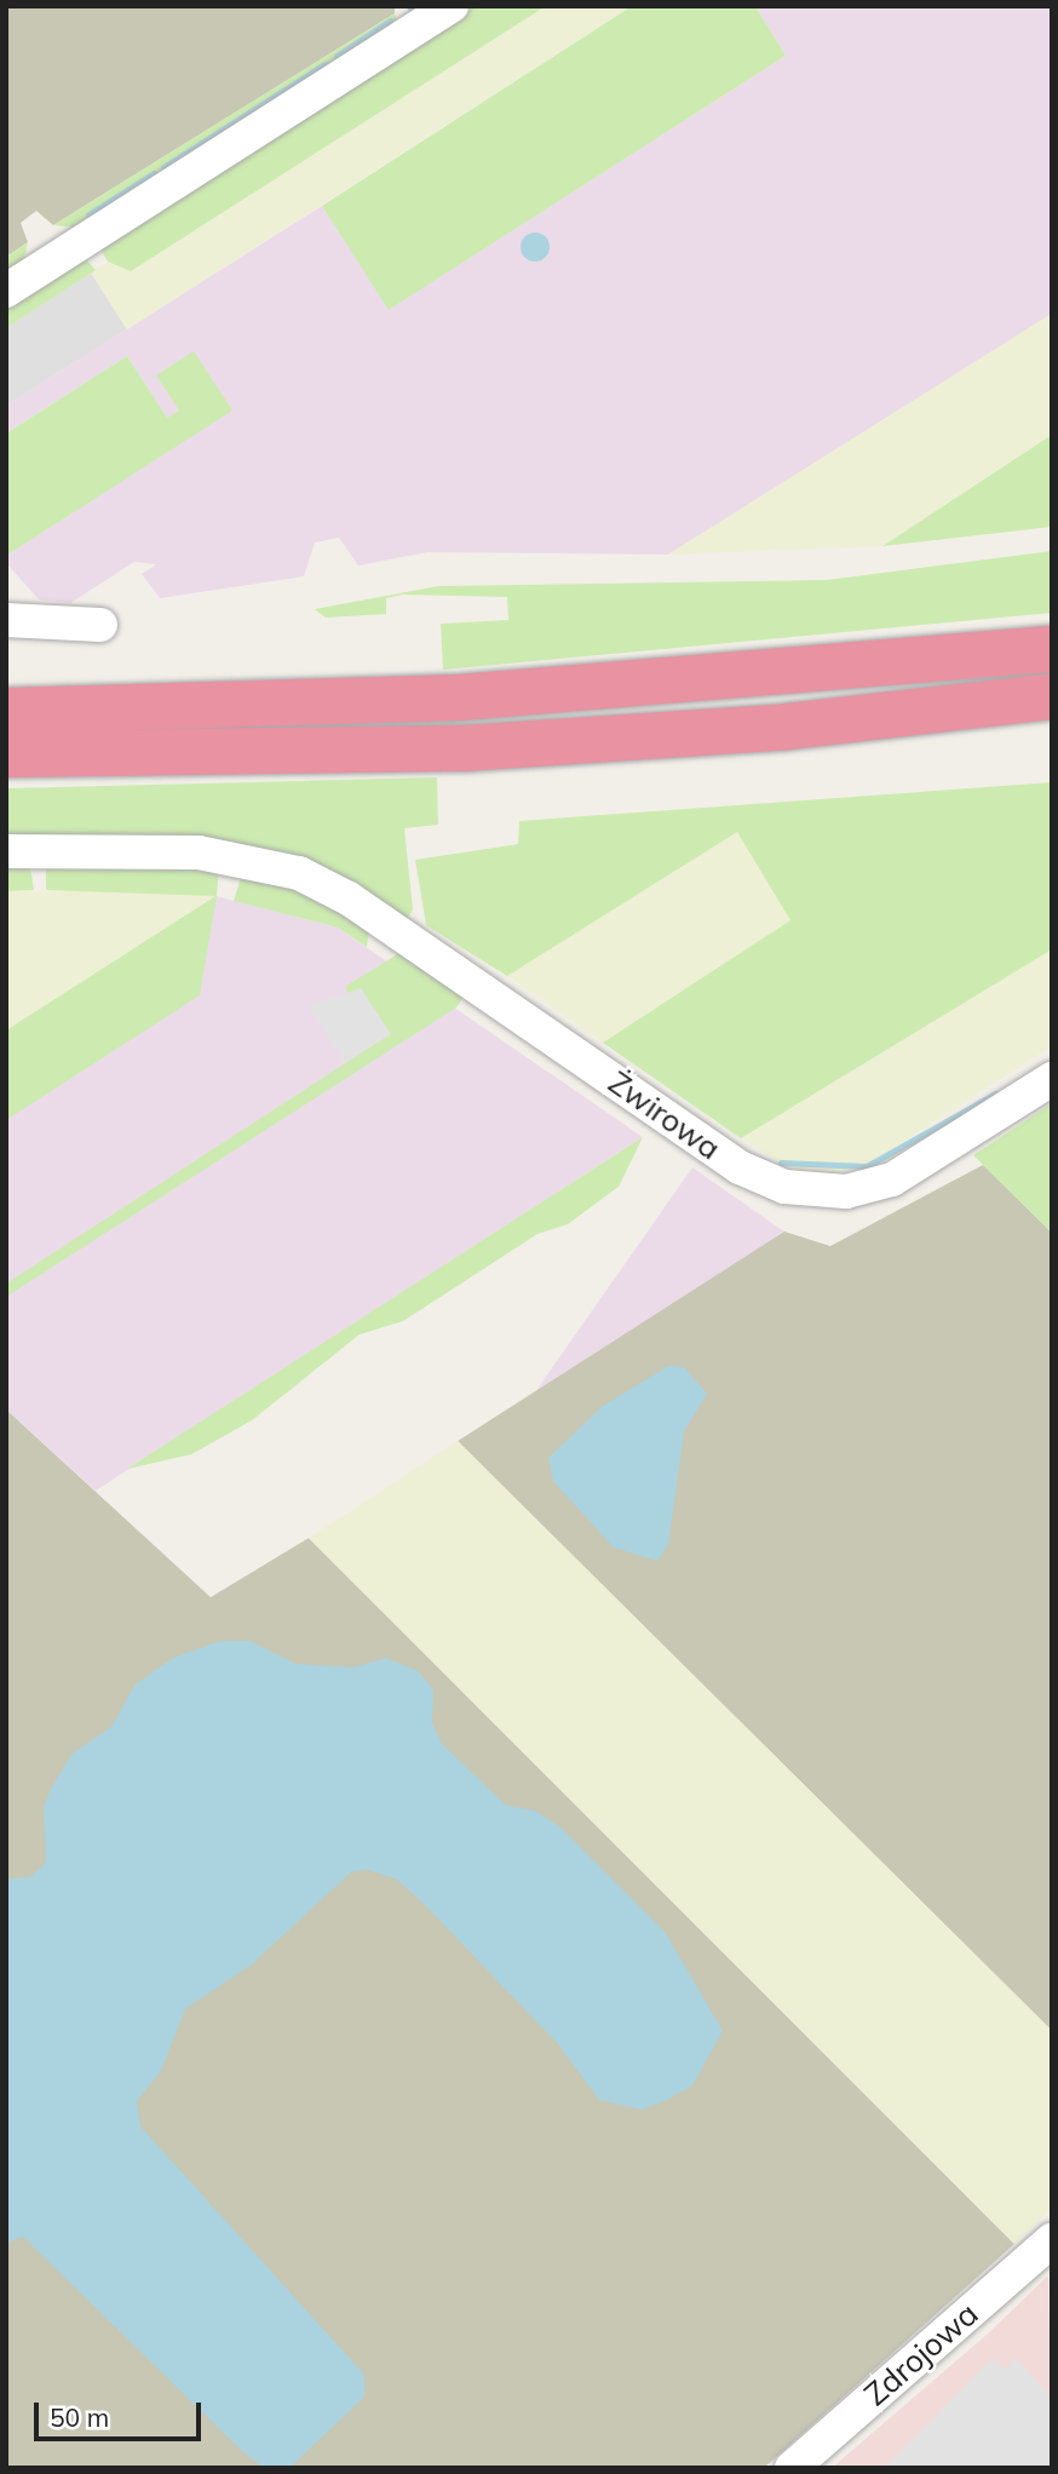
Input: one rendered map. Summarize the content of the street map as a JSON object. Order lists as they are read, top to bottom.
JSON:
{
  "streets": {
    "street": ["Żwirowa", "Zdrojowa"]
  },
  "scale_bar": "50 m"
}
